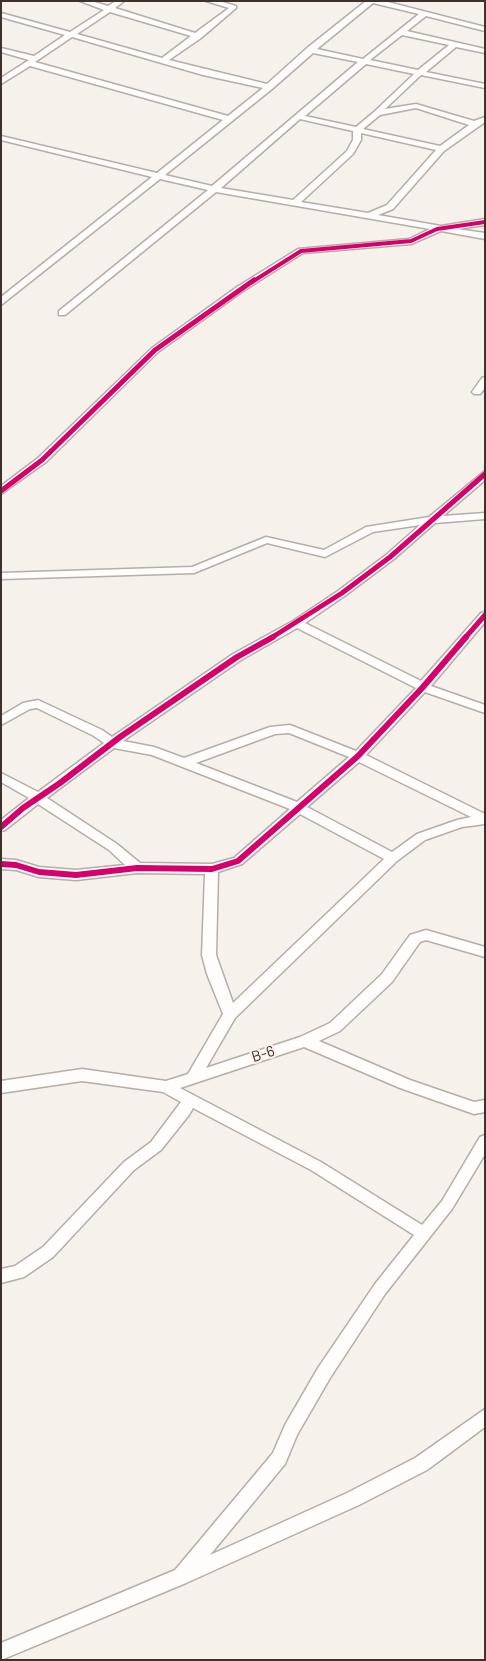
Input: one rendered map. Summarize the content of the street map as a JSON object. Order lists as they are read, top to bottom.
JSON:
{
  "streets": {
    "street": ["B-6"]
  }
}
